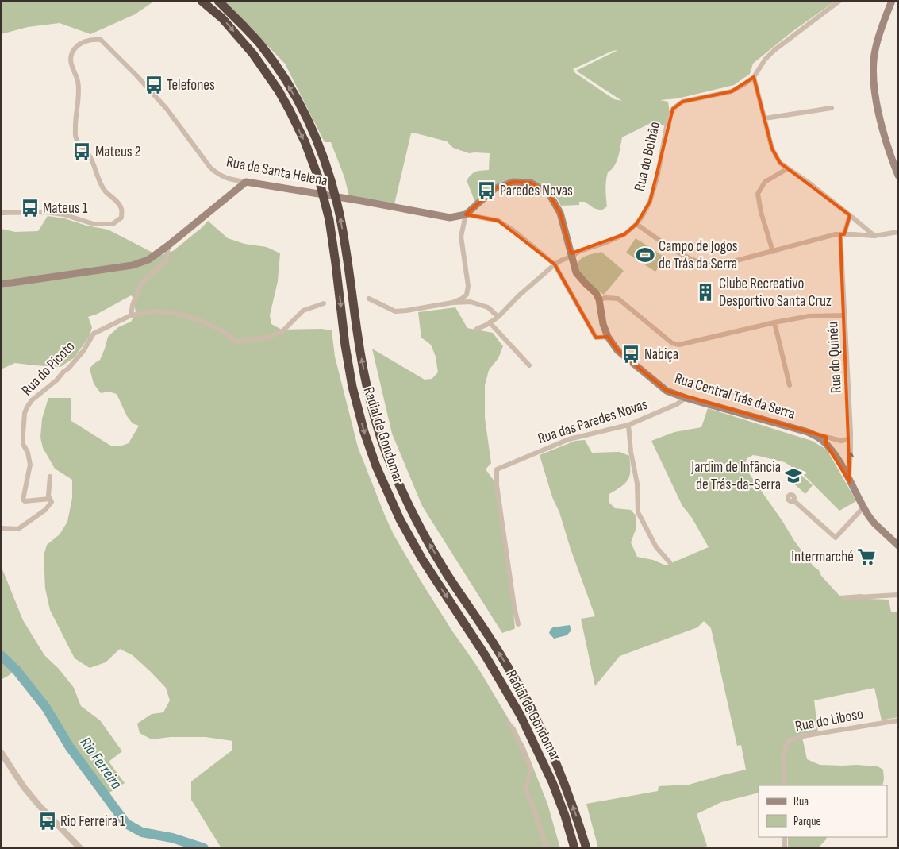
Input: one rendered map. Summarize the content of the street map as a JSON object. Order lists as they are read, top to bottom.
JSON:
{
  "streets": {
    "highway": ["Radial de Gondomar"],
    "main road": ["Rua de Santa Helena", "Rua Central Trás da Serra"],
    "street": [
      "Rua do Bolhão",
      "Rua do Quinéu",
      "Rua do Picoto",
      "Rua das Paredes Novas",
      "Rua do Liboso"
    ]
  },
  "crossings": [
    ["Rua do Bolhão", "Rua Central Trás da Serra"],
    ["Rua de Santa Helena", "Rua Central Trás da Serra"],
    ["Rua do Quinéu", "Rua Central Trás da Serra"],
    ["Rua Central Trás da Serra", "Rua das Paredes Novas"]
  ],
  "water": ["Rio Ferreira"],
  "places": {
    "bus stop": [
      "Telefones",
      "Mateus 2",
      "Paredes Novas",
      "Mateus 1",
      "Nabiça",
      "Rio Ferreira 1"
    ],
    "sports": ["Campo de Jogos de Trás da Serra"],
    "building": ["Clube Recreativo Desportivo Santa Cruz"],
    "school or university": ["Jardim de Infância de Trás-da-Serra"],
    "supermarket": ["Intermarché"]
  },
  "legend": ["Rua", "Parque"]
}
